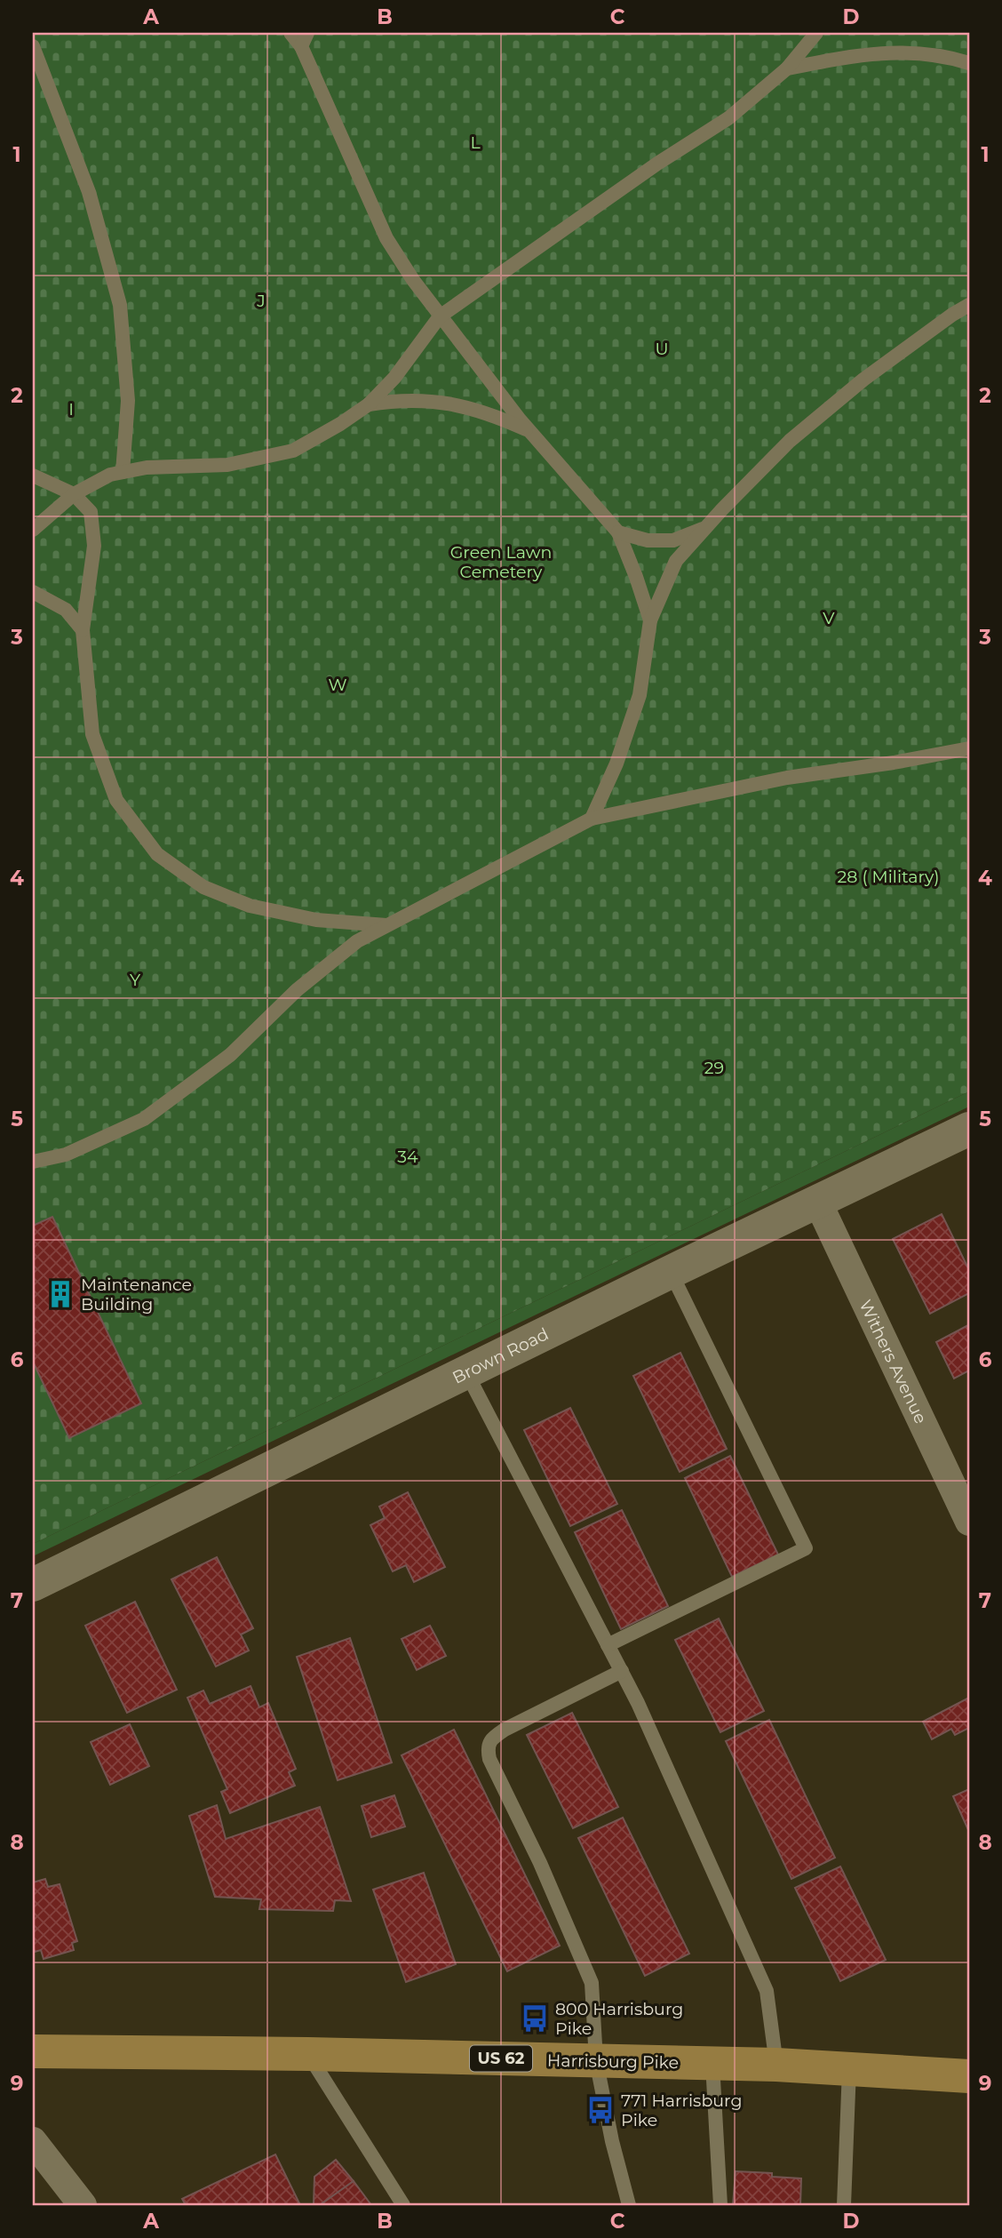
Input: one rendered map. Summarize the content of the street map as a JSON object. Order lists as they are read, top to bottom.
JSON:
{
  "streets": {
    "main road": ["Brown Road", "US 62", "Harrisburg Pike"],
    "street": ["Withers Avenue"]
  },
  "crossings": [
    ["Brown Road", "Withers Avenue"]
  ],
  "parks": [
    "L",
    "J",
    "U",
    "I",
    "Green Lawn Cemetery",
    "V",
    "W",
    "28 ( Military)",
    "Y",
    "29",
    "34"
  ],
  "places": {
    "building": ["Maintenance Building"],
    "bus stop": ["800 Harrisburg Pike", "771 Harrisburg Pike"]
  },
  "grid": {
    "columns": [
      "A",
      "B",
      "C",
      "D"
    ],
    "rows": [
      "1",
      "2",
      "3",
      "4",
      "5",
      "6",
      "7",
      "8",
      "9"
    ]
  }
}
